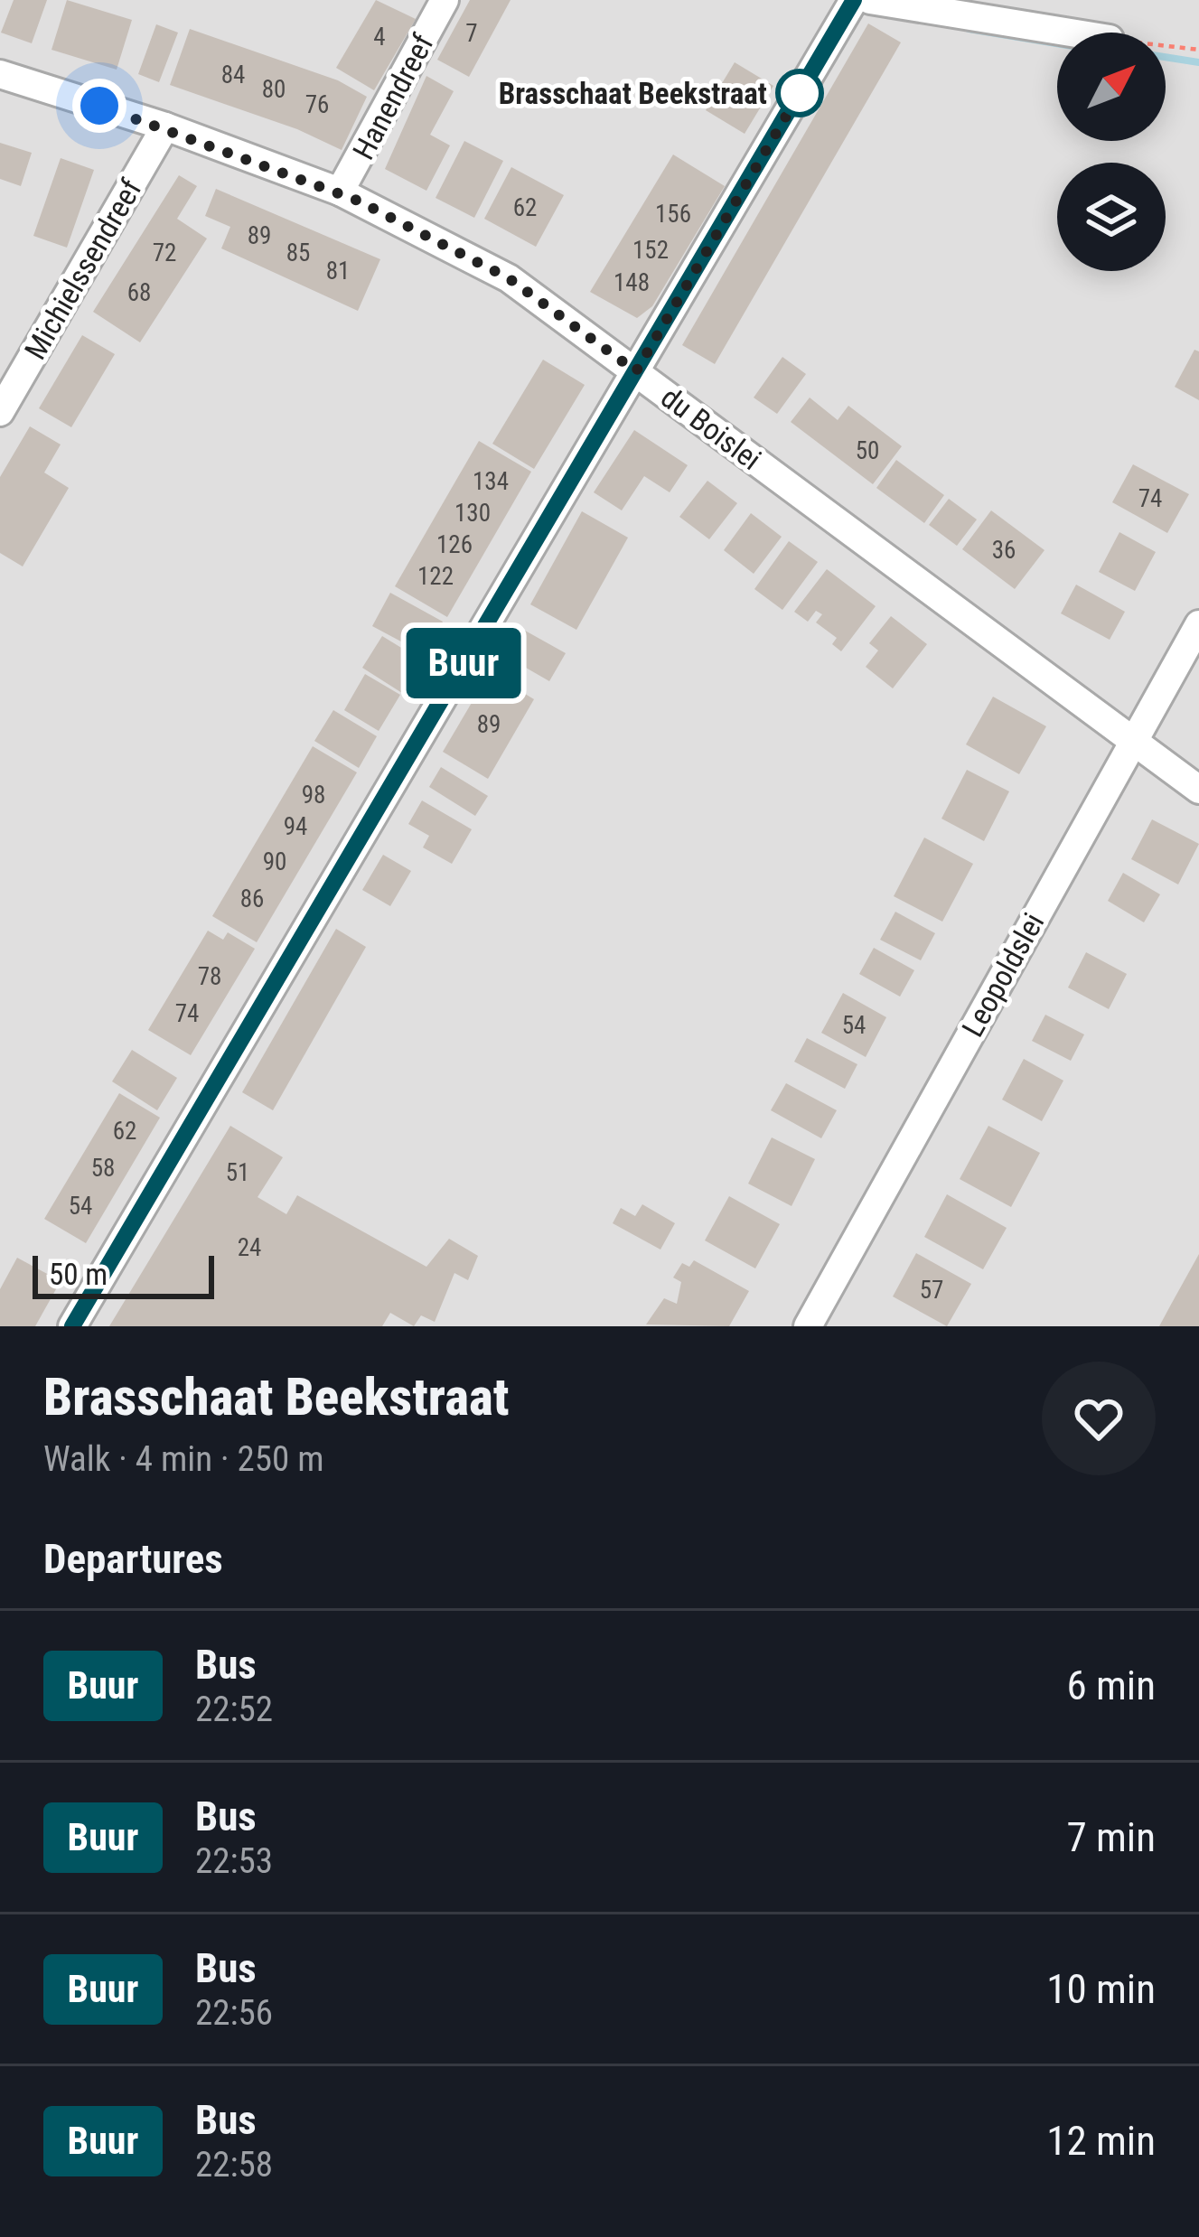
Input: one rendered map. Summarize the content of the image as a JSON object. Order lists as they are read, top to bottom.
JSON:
{
  "streets": {
    "street": [
      "Hanendreef",
      "Michielssendreef",
      "du Boislei",
      "Leopoldslei"
    ]
  },
  "crossings": [
    ["Hanendreef", "du Boislei"],
    ["Michielssendreef", "du Boislei"],
    ["du Boislei", "Leopoldslei"]
  ],
  "places": ["Brasschaat Beekstraat"],
  "lines": ["bus line Buur"],
  "house_numbers": [
    "7",
    "4",
    "84",
    "80",
    "76",
    "62",
    "156",
    "89",
    "152",
    "72",
    "85",
    "81",
    "148",
    "68",
    "50",
    "134",
    "74",
    "130",
    "126",
    "36",
    "122",
    "89",
    "98",
    "94",
    "90",
    "86",
    "78",
    "74",
    "54",
    "62",
    "58",
    "51",
    "54",
    "24",
    "57"
  ],
  "scale_bar": "50 m",
  "north": "top right",
  "page": {
    "on_map": "Buur",
    "scale": "50 m",
    "heading": [
      ["Brasschaat Beekstraat", "Walk · 4 min · 250 m"],
      "Departures"
    ],
    "list": [
      {
        "mark": "Buur",
        "name": "Bus",
        "note": "22:52",
        "value": "6 min"
      },
      {
        "mark": "Buur",
        "name": "Bus",
        "note": "22:53",
        "value": "7 min"
      },
      {
        "mark": "Buur",
        "name": "Bus",
        "note": "22:56",
        "value": "10 min"
      },
      {
        "mark": "Buur",
        "name": "Bus",
        "note": "22:58",
        "value": "12 min"
      }
    ]
  }
}
